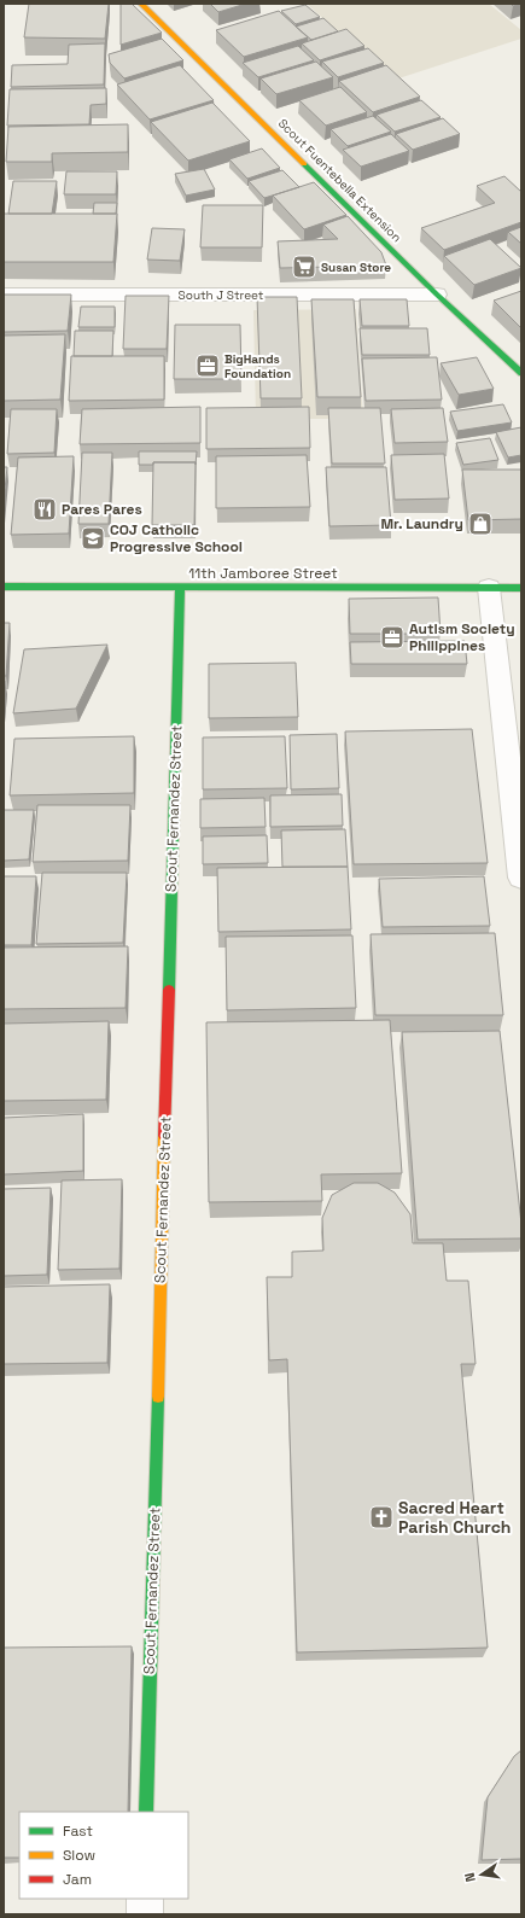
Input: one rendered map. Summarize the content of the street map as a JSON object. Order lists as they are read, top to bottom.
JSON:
{
  "streets": {
    "street": [
      "Scout Fuentebella Extension",
      "South J Street",
      "11th Jamboree Street",
      "Scout Fernandez Street"
    ]
  },
  "crossings": [
    ["Scout Fuentebella Extension", "South J Street"],
    ["11th Jamboree Street", "Scout Fernandez Street"]
  ],
  "places": {
    "supermarket": ["Susan Store"],
    "office": ["BigHands Foundation", "Autism Society Philippines"],
    "restaurant": ["Pares Pares"],
    "shop": ["Mr. Laundry"],
    "school or university": ["COJ Catholic Progressive School"],
    "church": ["Sacred Heart Parish Church"]
  },
  "legend": ["Fast", "Slow", "Jam"],
  "north": "left"
}
